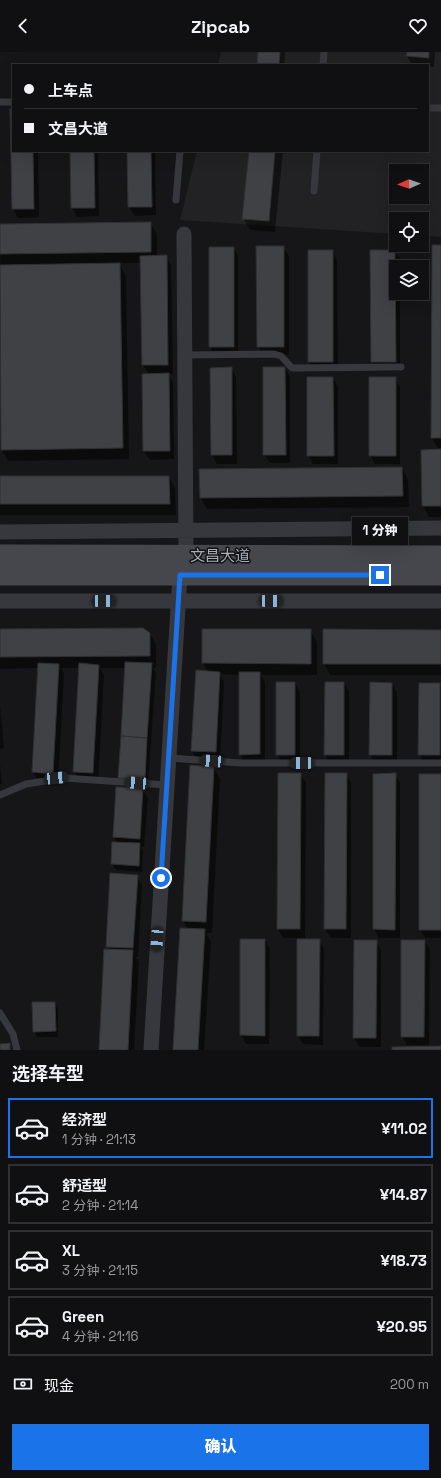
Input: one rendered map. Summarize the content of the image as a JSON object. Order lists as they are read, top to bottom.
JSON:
{
  "streets": {
    "main road": ["文昌大道"]
  },
  "north": "left",
  "page": {
    "header": "Zipcab",
    "banner": ["上车点", "文昌大道"],
    "bubble": "1 分钟",
    "heading": "选择车型",
    "list": [
      {
        "name": "经济型",
        "note": "1 分钟 · 21:13",
        "value": "¥11.02"
      },
      {
        "name": "舒适型",
        "note": "2 分钟 · 21:14",
        "value": "¥14.87"
      },
      {
        "name": "XL",
        "note": "3 分钟 · 21:15",
        "value": "¥18.73"
      },
      {
        "name": "Green",
        "note": "4 分钟 · 21:16",
        "value": "¥20.95"
      }
    ],
    "pay": ["现金", "200 m"],
    "buttons": "确认"
  }
}
